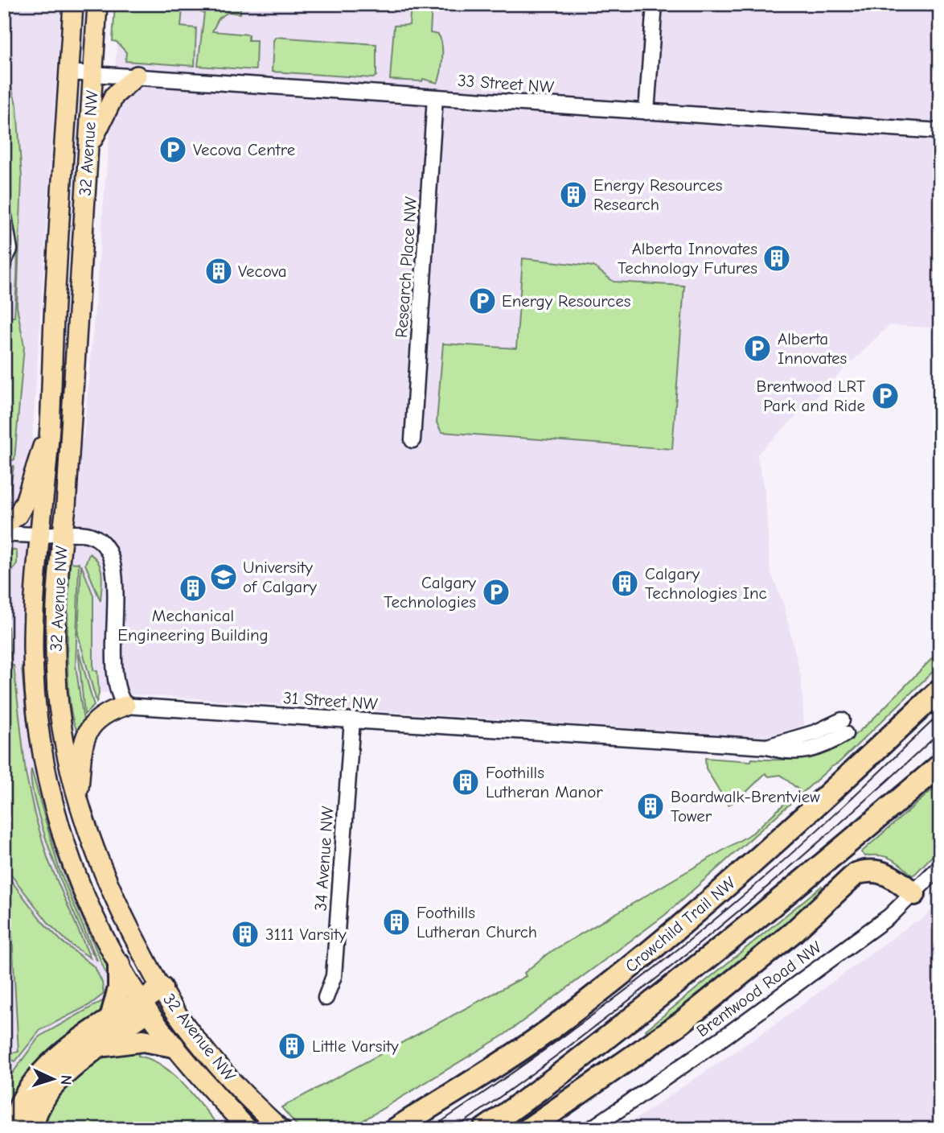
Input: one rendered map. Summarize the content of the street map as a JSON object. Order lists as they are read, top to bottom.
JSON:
{
  "streets": {
    "highway": ["Crowchild Trail NW"],
    "main road": ["32 Avenue NW"],
    "street": [
      "33 Street NW",
      "Research Place NW",
      "31 Street NW",
      "34 Avenue NW",
      "Brentwood Road NW"
    ]
  },
  "crossings": [
    ["33 Street NW", "32 Avenue NW"],
    ["33 Street NW", "Research Place NW"],
    ["31 Street NW", "34 Avenue NW"]
  ],
  "places": {
    "parking": [
      "Vecova Centre",
      "Energy Resources",
      "Alberta Innovates",
      "Brentwood LRT Park and Ride",
      "Calgary Technologies"
    ],
    "building": [
      "Energy Resources Research",
      "Alberta Innovates Technology Futures",
      "Vecova",
      "Calgary Technologies Inc",
      "Mechanical Engineering Building",
      "Foothills Lutheran Manor",
      "Boardwalk-Brentview Tower",
      "Foothills Lutheran Church",
      "3111 Varsity",
      "Little Varsity"
    ],
    "school or university": ["University of Calgary"]
  },
  "north": "right"
}
